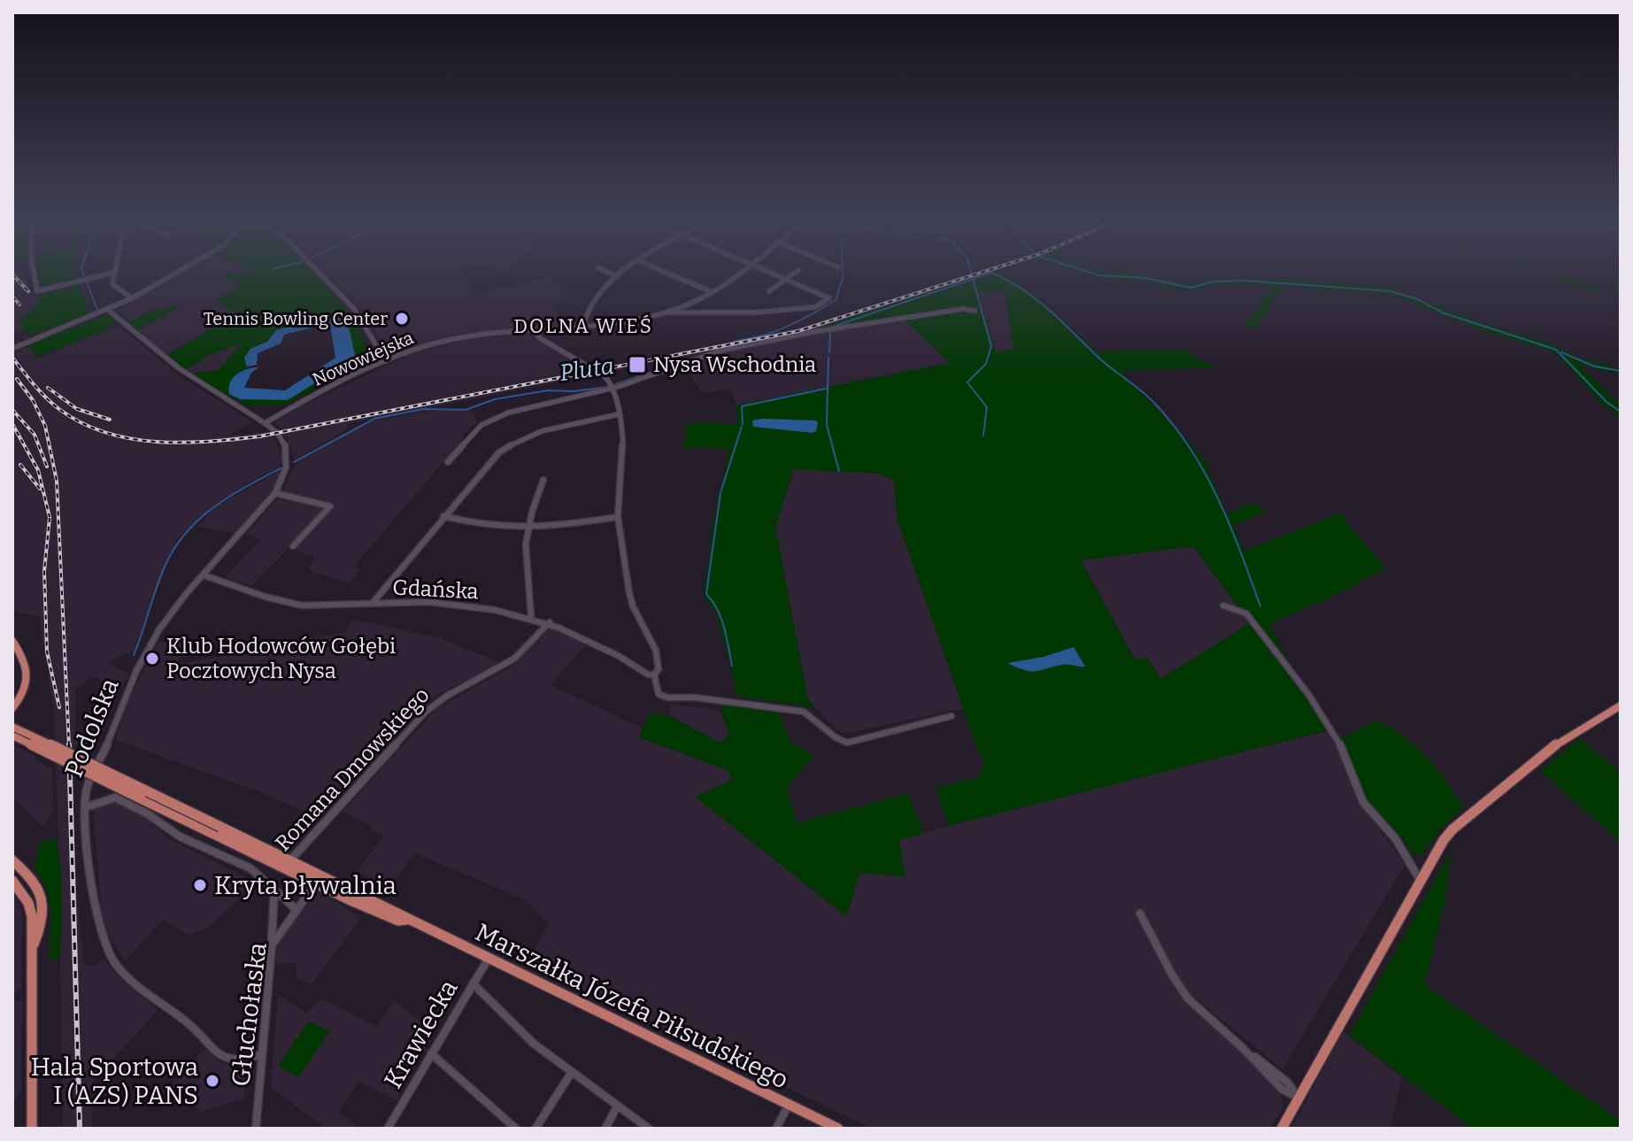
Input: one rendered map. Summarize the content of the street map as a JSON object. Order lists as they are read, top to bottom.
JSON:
{
  "streets": {
    "main road": ["Marszałka Józefa Piłsudskiego"],
    "street": [
      "Nowowiejska",
      "Gdańska",
      "Podolska",
      "Romana Dmowskiego",
      "Głuchołaska",
      "Krawiecka"
    ]
  },
  "crossings": [
    ["Nowowiejska", "Podolska"],
    ["Gdańska", "Podolska"],
    ["Gdańska", "Romana Dmowskiego"],
    ["Podolska", "Głuchołaska"],
    ["Romana Dmowskiego", "Marszałka Józefa Piłsudskiego"],
    ["Marszałka Józefa Piłsudskiego", "Głuchołaska"],
    ["Marszałka Józefa Piłsudskiego", "Krawiecka"]
  ],
  "districts": ["DOLNA WIEŚ"],
  "water": ["Pluta"],
  "places": {
    "other": [
      "Tennis Bowling Center",
      "Klub Hodowców Gołębi Pocztowych Nysa",
      "Kryta pływalnia",
      "Hala Sportowa I (AZS) PANS"
    ],
    "transit": ["Nysa Wschodnia"]
  }
}
